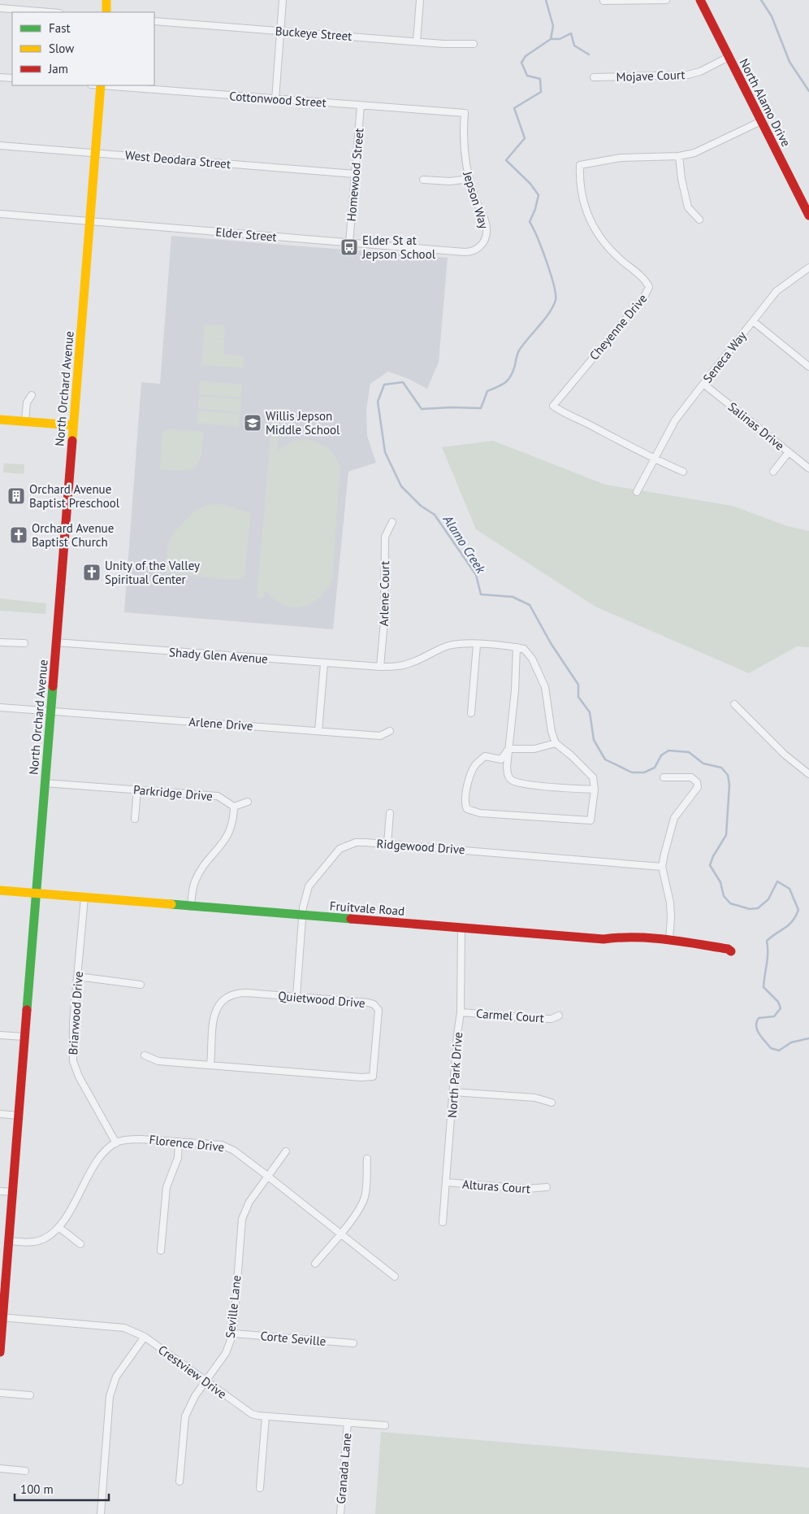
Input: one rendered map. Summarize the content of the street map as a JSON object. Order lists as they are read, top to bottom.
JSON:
{
  "streets": {
    "street": [
      "Buckeye Street",
      "Mojave Court",
      "Cottonwood Street",
      "North Alamo Drive",
      "West Deodara Street",
      "Homewood Street",
      "Jepson Way",
      "Elder Street",
      "Cheyenne Drive",
      "Seneca Way",
      "North Orchard Avenue",
      "Salinas Drive",
      "Arlene Court",
      "Shady Glen Avenue",
      "Arlene Drive",
      "Parkridge Drive",
      "Ridgewood Drive",
      "Fruitvale Road",
      "Quietwood Drive",
      "Briarwood Drive",
      "Carmel Court",
      "North Park Drive",
      "Florence Drive",
      "Alturas Court",
      "Seville Lane",
      "Corte Seville",
      "Crestview Drive",
      "Granada Lane"
    ]
  },
  "crossings": [
    ["Mojave Court", "North Alamo Drive"],
    ["Cottonwood Street", "Homewood Street"],
    ["Cottonwood Street", "Jepson Way"],
    ["North Alamo Drive", "Cheyenne Drive"],
    ["West Deodara Street", "Homewood Street"],
    ["West Deodara Street", "North Orchard Avenue"],
    ["Homewood Street", "Elder Street"],
    ["Jepson Way", "Elder Street"],
    ["Elder Street", "North Orchard Avenue"],
    ["Cheyenne Drive", "Seneca Way"],
    ["Seneca Way", "Salinas Drive"],
    ["North Orchard Avenue", "Shady Glen Avenue"],
    ["North Orchard Avenue", "Arlene Drive"],
    ["North Orchard Avenue", "Parkridge Drive"],
    ["North Orchard Avenue", "Fruitvale Road"],
    ["North Orchard Avenue", "Florence Drive"],
    ["North Orchard Avenue", "Crestview Drive"],
    ["Arlene Court", "Shady Glen Avenue"],
    ["Ridgewood Drive", "Fruitvale Road"],
    ["Ridgewood Drive", "Quietwood Drive"],
    ["Fruitvale Road", "Briarwood Drive"],
    ["Fruitvale Road", "North Park Drive"],
    ["Briarwood Drive", "Florence Drive"],
    ["Carmel Court", "North Park Drive"],
    ["North Park Drive", "Alturas Court"],
    ["Florence Drive", "Seville Lane"],
    ["Seville Lane", "Corte Seville"],
    ["Seville Lane", "Crestview Drive"],
    ["Crestview Drive", "Granada Lane"]
  ],
  "water": ["Alamo Creek"],
  "places": {
    "bus stop": ["Elder St at Jepson School"],
    "school or university": ["Willis Jepson Middle School"],
    "building": ["Orchard Avenue Baptist Preschool"],
    "church": ["Orchard Avenue Baptist Church", "Unity of the Valley Spiritual Center"]
  },
  "legend": ["Fast", "Slow", "Jam"],
  "scale_bar": "100 m"
}
